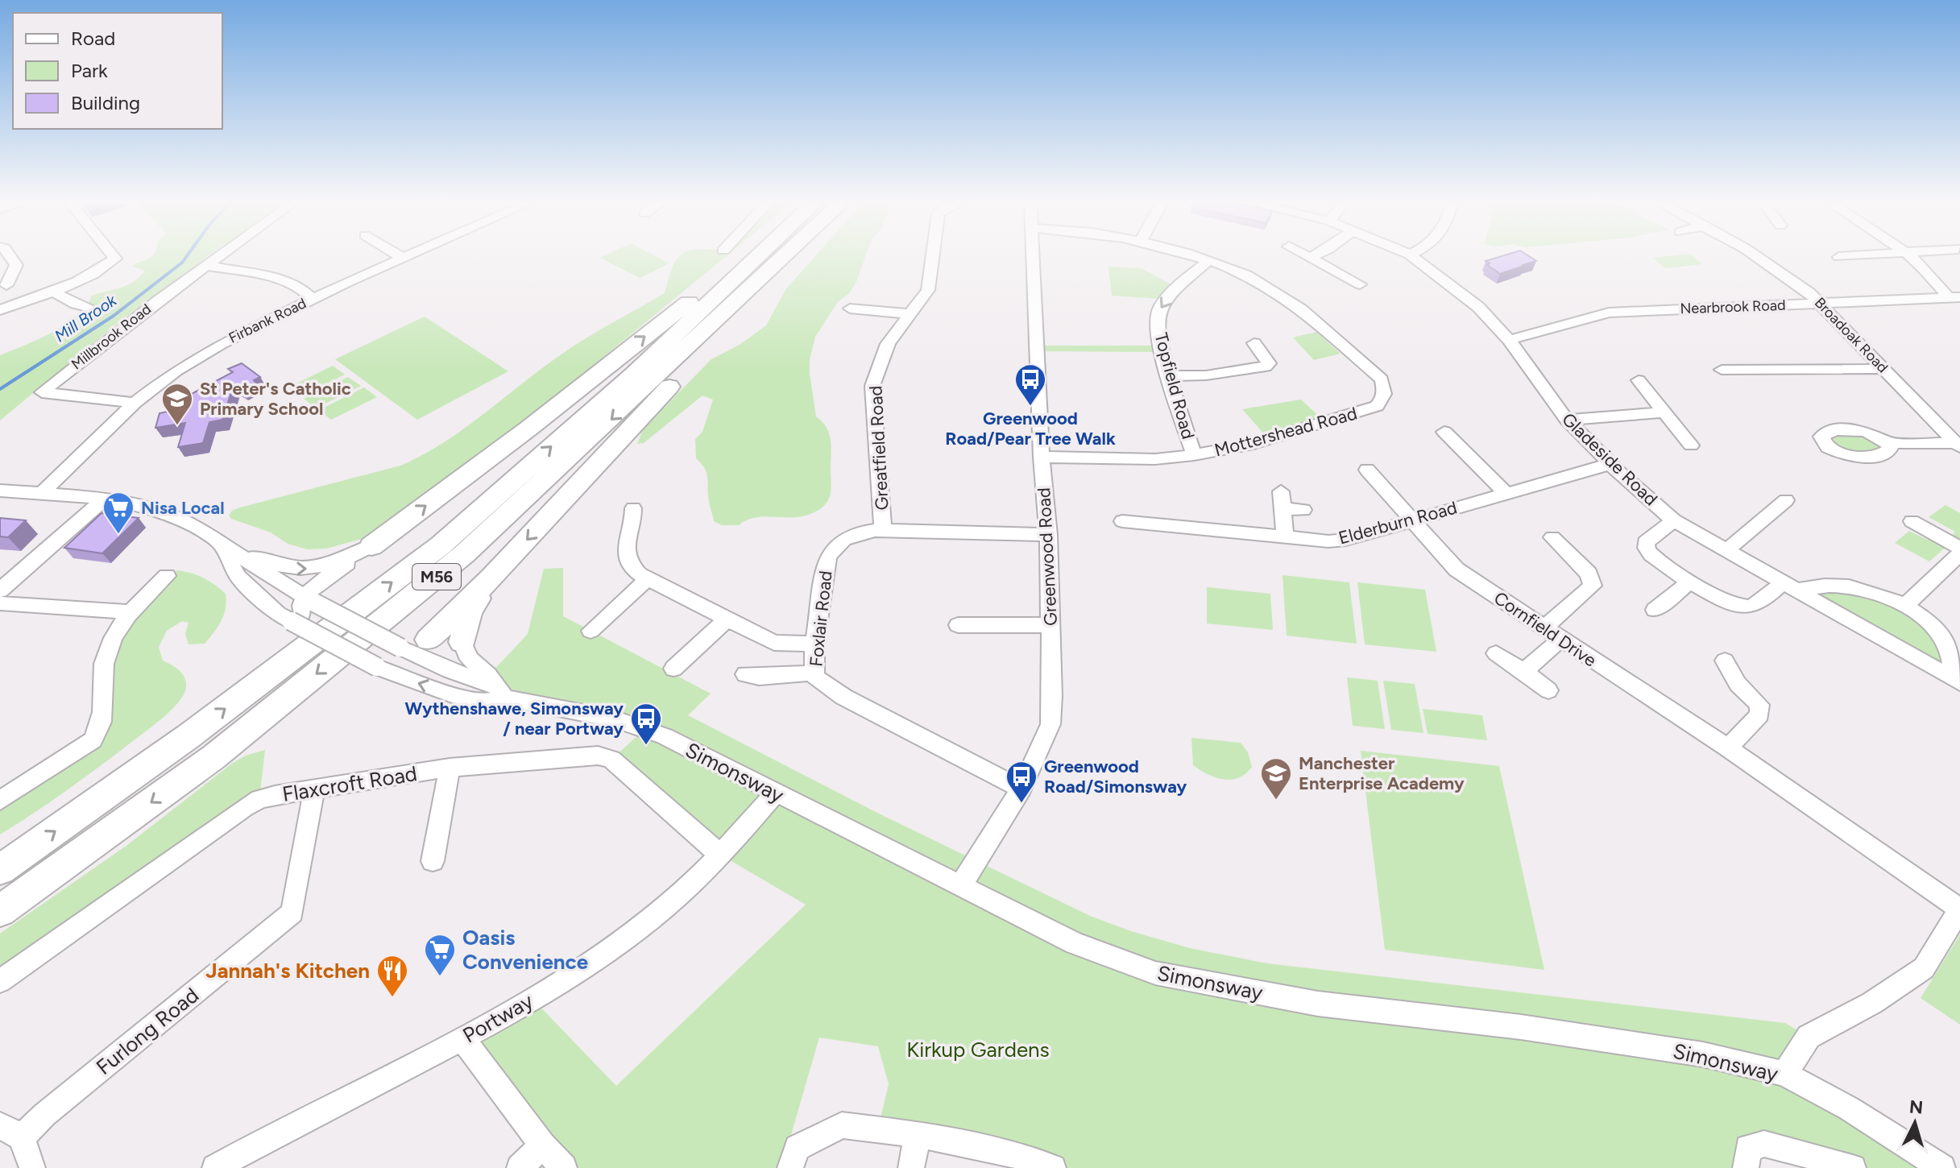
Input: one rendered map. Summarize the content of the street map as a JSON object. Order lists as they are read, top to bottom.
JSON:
{
  "streets": {
    "highway": ["M56"],
    "street": [
      "Nearbrook Road",
      "Firbank Road",
      "Broadoak Road",
      "Millbrook Road",
      "Topfield Road",
      "Mottershead Road",
      "Greatfield Road",
      "Gladeside Road",
      "Elderburn Road",
      "Greenwood Road",
      "Foxlair Road",
      "Cornfield Drive",
      "Simonsway",
      "Flaxcroft Road",
      "Portway",
      "Furlong Road"
    ]
  },
  "crossings": [
    ["Nearbrook Road", "Broadoak Road"],
    ["Nearbrook Road", "Gladeside Road"],
    ["Firbank Road", "Millbrook Road"],
    ["Firbank Road", "Simonsway"],
    ["Topfield Road", "Mottershead Road"],
    ["Mottershead Road", "Greenwood Road"],
    ["Greatfield Road", "Foxlair Road"],
    ["Gladeside Road", "Elderburn Road"],
    ["Elderburn Road", "Cornfield Drive"],
    ["Greenwood Road", "Foxlair Road"],
    ["Greenwood Road", "Simonsway"],
    ["M56", "Simonsway"],
    ["Simonsway", "Portway"],
    ["Flaxcroft Road", "Portway"],
    ["Flaxcroft Road", "Furlong Road"]
  ],
  "one_way": ["Topfield Road"],
  "water": ["Mill Brook"],
  "parks": ["Kirkup Gardens"],
  "places": {
    "bus stop": ["Greenwood Road/Pear Tree Walk", "Wythenshawe, Simonsway / near Portway", "Greenwood Road/Simonsway"],
    "school or university": ["St Peter's Catholic Primary School", "Manchester Enterprise Academy"],
    "supermarket": ["Nisa Local", "Oasis Convenience"],
    "restaurant": ["Jannah's Kitchen"]
  },
  "legend": ["Road", "Park", "Building"],
  "north": "top"
}
